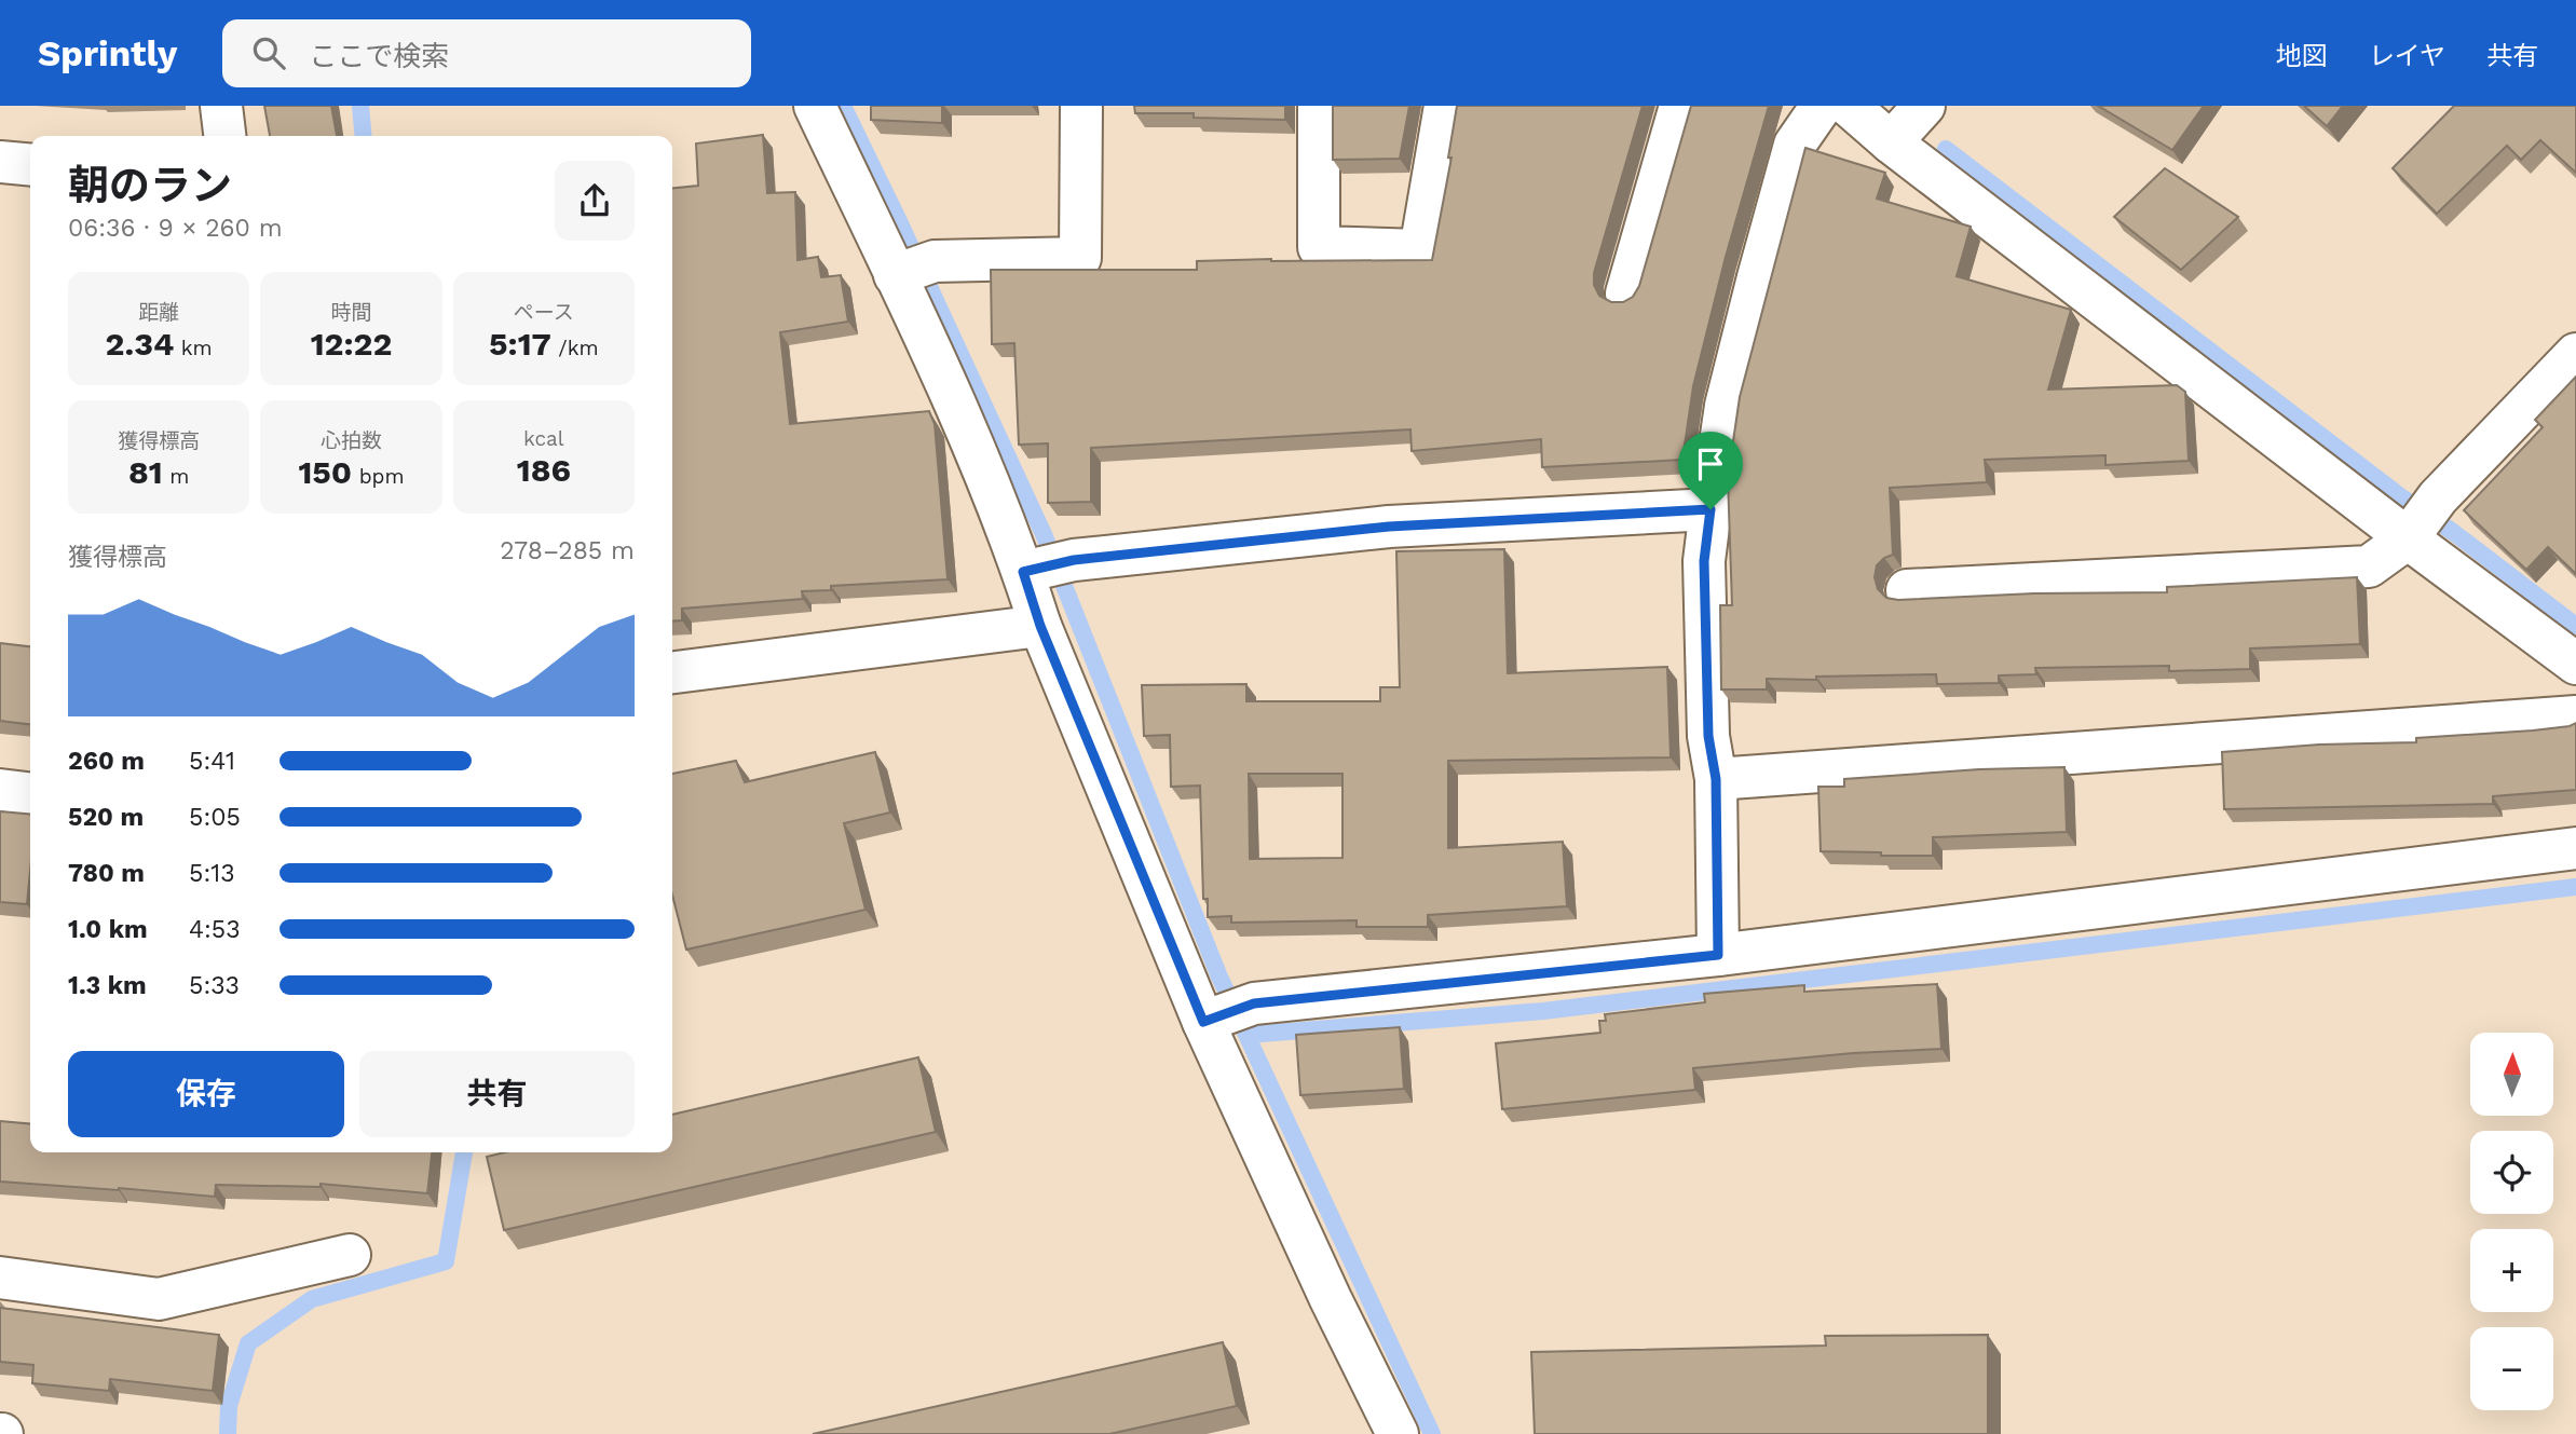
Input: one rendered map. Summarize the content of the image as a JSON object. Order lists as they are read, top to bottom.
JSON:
{
  "north": "top",
  "page": {
    "header": "Sprintly",
    "search": "ここで検索",
    "nav": ["地図", "レイヤ", "共有"],
    "heading": ["朝のラン", "06:36 · 9 × 260 m"],
    "stats": [
      ["距離", "2.34 km"],
      ["時間", "12:22"],
      ["ペース", "5:17 /km"],
      ["獲得標高", "81 m"],
      ["心拍数", "150 bpm"],
      ["kcal", "186"]
    ],
    "chart": ["獲得標高", "278–285 m"],
    "list": [
      {
        "name": "260 m",
        "note": "5:41"
      },
      {
        "name": "520 m",
        "note": "5:05"
      },
      {
        "name": "780 m",
        "note": "5:13"
      },
      {
        "name": "1.0 km",
        "note": "4:53"
      },
      {
        "name": "1.3 km",
        "note": "5:33"
      }
    ],
    "map_buttons": ["+", "−"],
    "buttons": ["保存", "共有"]
  }
}
